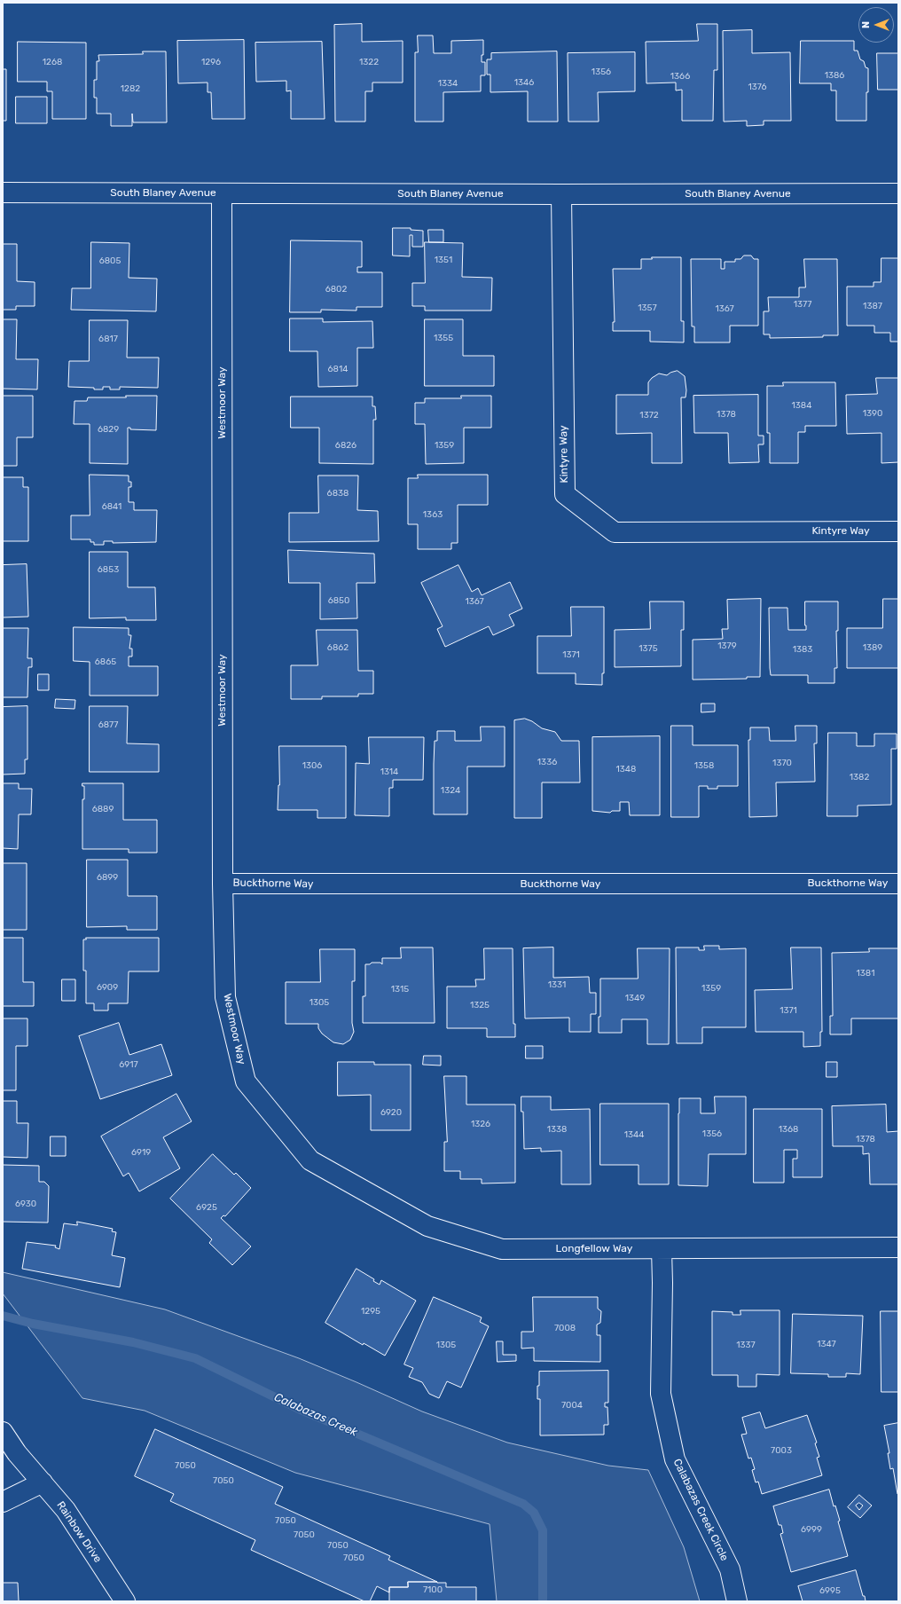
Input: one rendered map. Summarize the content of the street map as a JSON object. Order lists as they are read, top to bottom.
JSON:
{
  "streets": {
    "street": [
      "South Blaney Avenue",
      "Westmoor Way",
      "Kintyre Way",
      "Buckthorne Way",
      "Longfellow Way",
      "Calabazas Creek Circle",
      "Rainbow Drive"
    ]
  },
  "crossings": [
    ["South Blaney Avenue", "Westmoor Way"],
    ["South Blaney Avenue", "Kintyre Way"],
    ["Westmoor Way", "Buckthorne Way"],
    ["Westmoor Way", "Longfellow Way"],
    ["Longfellow Way", "Calabazas Creek Circle"]
  ],
  "water": ["Calabazas Creek"],
  "house_numbers": [
    "1268",
    "1296",
    "1322",
    "1356",
    "1386",
    "1366",
    "1346",
    "1334",
    "1376",
    "1282",
    "1351",
    "6805",
    "6802",
    "1377",
    "1387",
    "1357",
    "1367",
    "1355",
    "6817",
    "6814",
    "1384",
    "1390",
    "1378",
    "1372",
    "6829",
    "6826",
    "1359",
    "6838",
    "6841",
    "1363",
    "6853",
    "6850",
    "1367",
    "1379",
    "6862",
    "1389",
    "1375",
    "1383",
    "1371",
    "6865",
    "6877",
    "1336",
    "1370",
    "1306",
    "1358",
    "1348",
    "1314",
    "1382",
    "1324",
    "6889",
    "6899",
    "1381",
    "1331",
    "6909",
    "1359",
    "1315",
    "1349",
    "1305",
    "1325",
    "1371",
    "6917",
    "6920",
    "1326",
    "1338",
    "1368",
    "1356",
    "1344",
    "1378",
    "6919",
    "6930",
    "6925",
    "1295",
    "7008",
    "1347",
    "1305",
    "1337",
    "7004",
    "7003",
    "7050",
    "7050",
    "7050",
    "6999",
    "7050",
    "7050",
    "7050",
    "7100",
    "6995"
  ],
  "north": "left"
}
